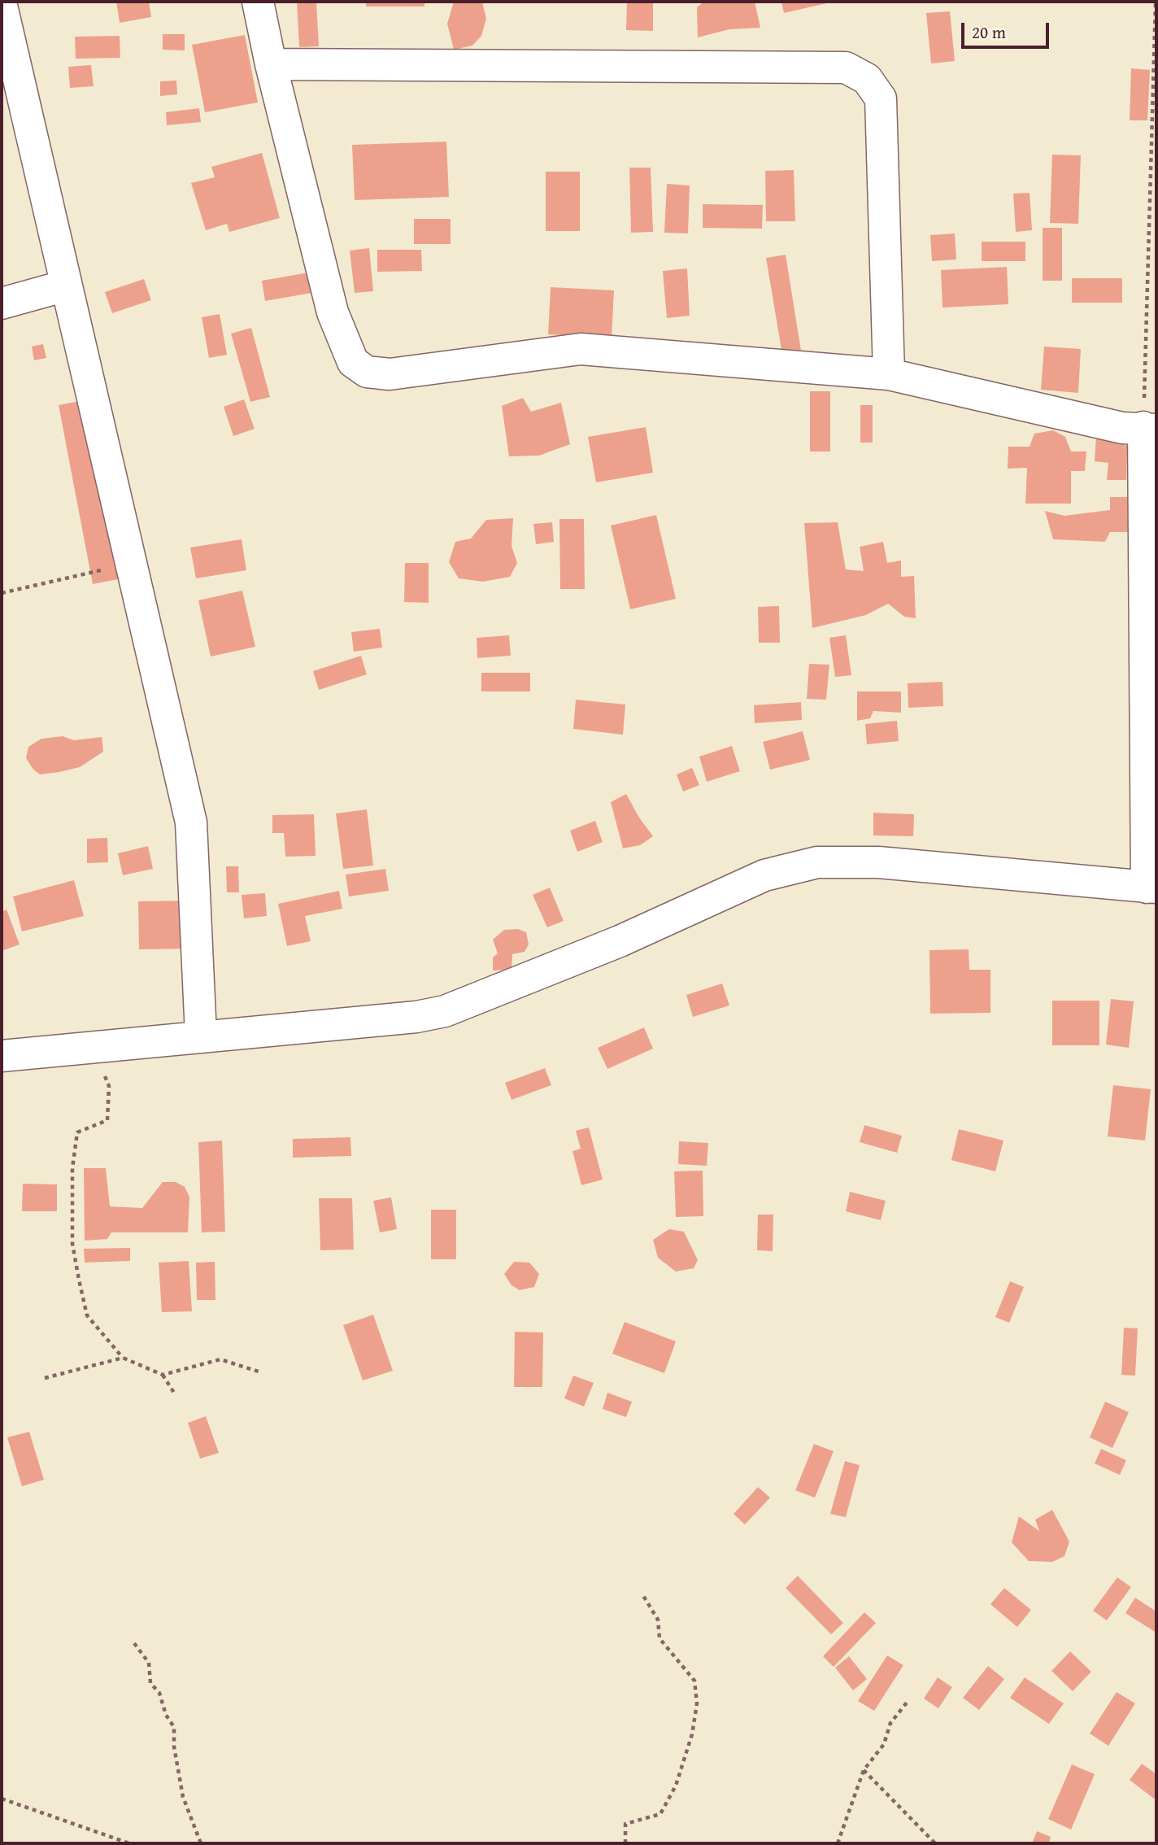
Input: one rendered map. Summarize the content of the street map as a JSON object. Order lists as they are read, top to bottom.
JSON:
{
  "scale_bar": "20 m"
}
